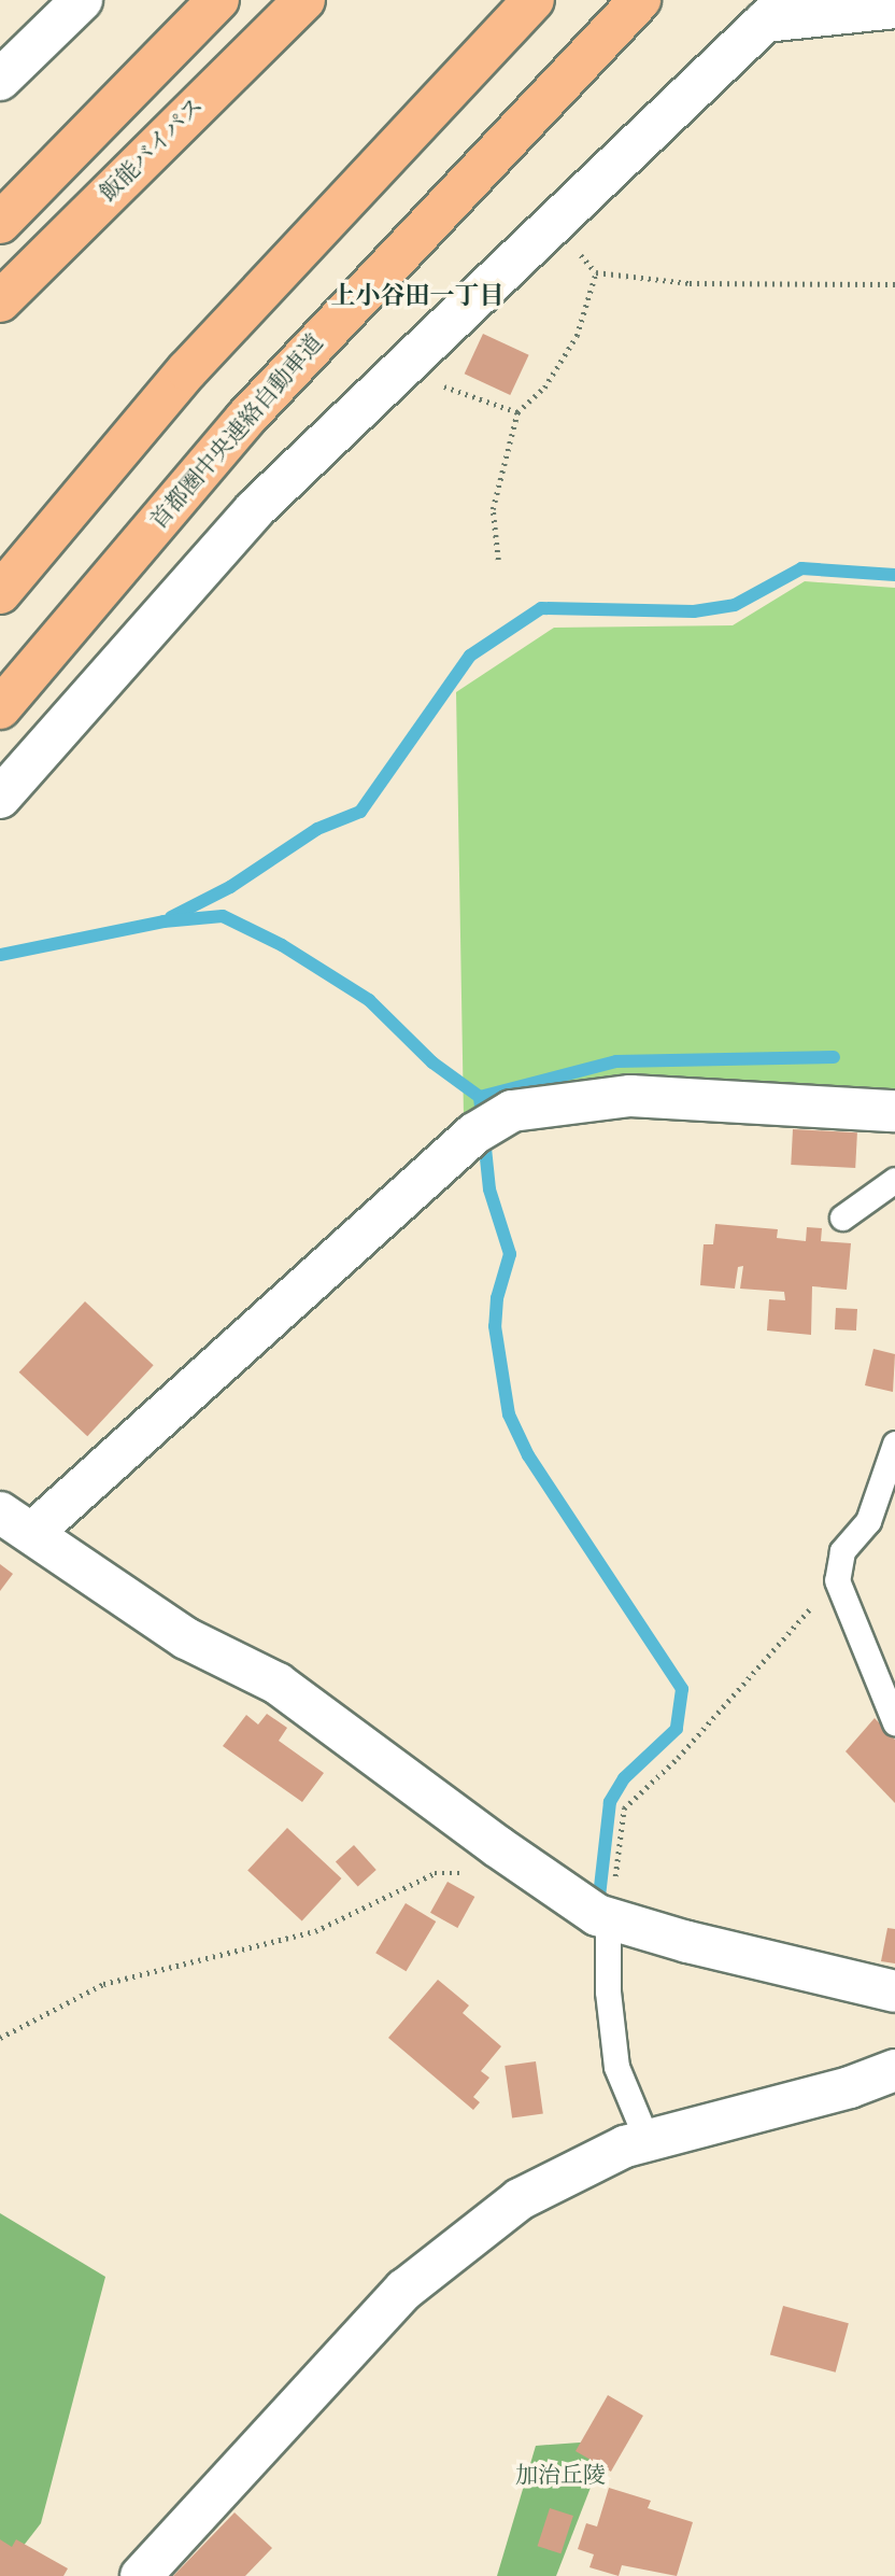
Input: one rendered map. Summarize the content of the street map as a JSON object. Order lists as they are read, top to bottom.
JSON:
{
  "streets": {
    "highway": ["飯能バイパス", "首都圏中央連絡自動車道"]
  },
  "districts": ["上小谷田一丁目"],
  "parks": ["加治丘陵"]
}
